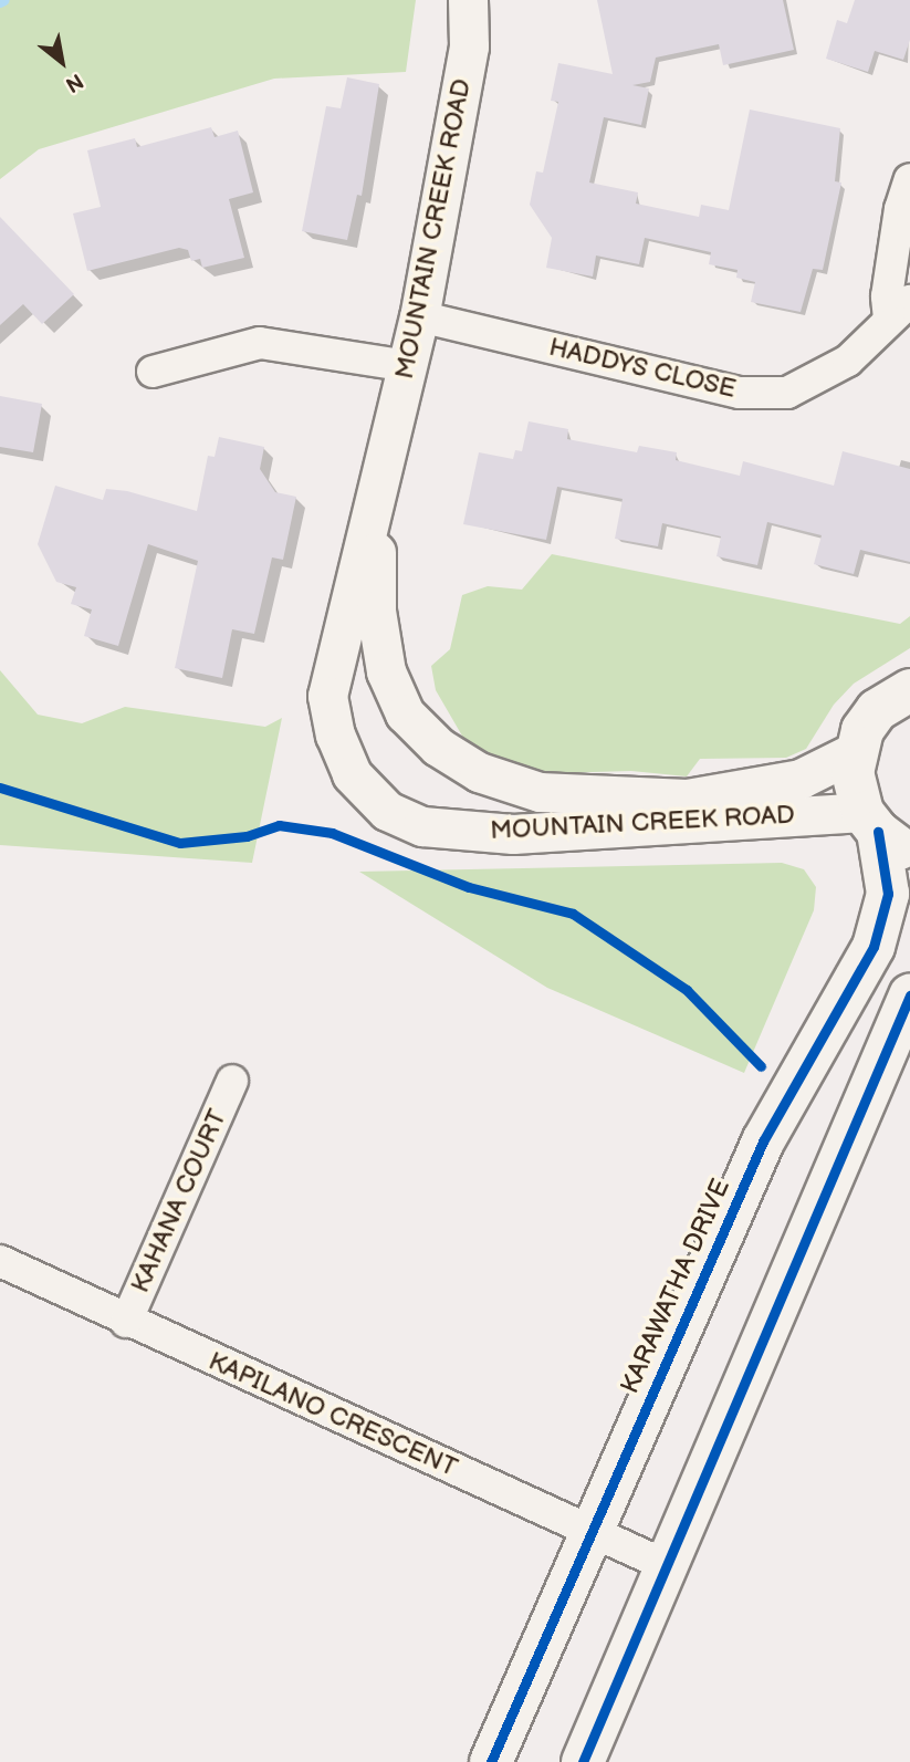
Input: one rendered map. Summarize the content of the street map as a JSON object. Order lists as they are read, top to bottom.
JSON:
{
  "streets": {
    "main road": ["KARAWATHA DRIVE"],
    "street": [
      "MOUNTAIN CREEK ROAD",
      "HADDYS CLOSE",
      "KAHANA COURT",
      "KAPILANO CRESCENT"
    ]
  },
  "crossings": [
    ["MOUNTAIN CREEK ROAD", "HADDYS CLOSE"],
    ["MOUNTAIN CREEK ROAD", "KARAWATHA DRIVE"],
    ["KAHANA COURT", "KAPILANO CRESCENT"],
    ["KARAWATHA DRIVE", "KAPILANO CRESCENT"]
  ],
  "north": "bottom right"
}
